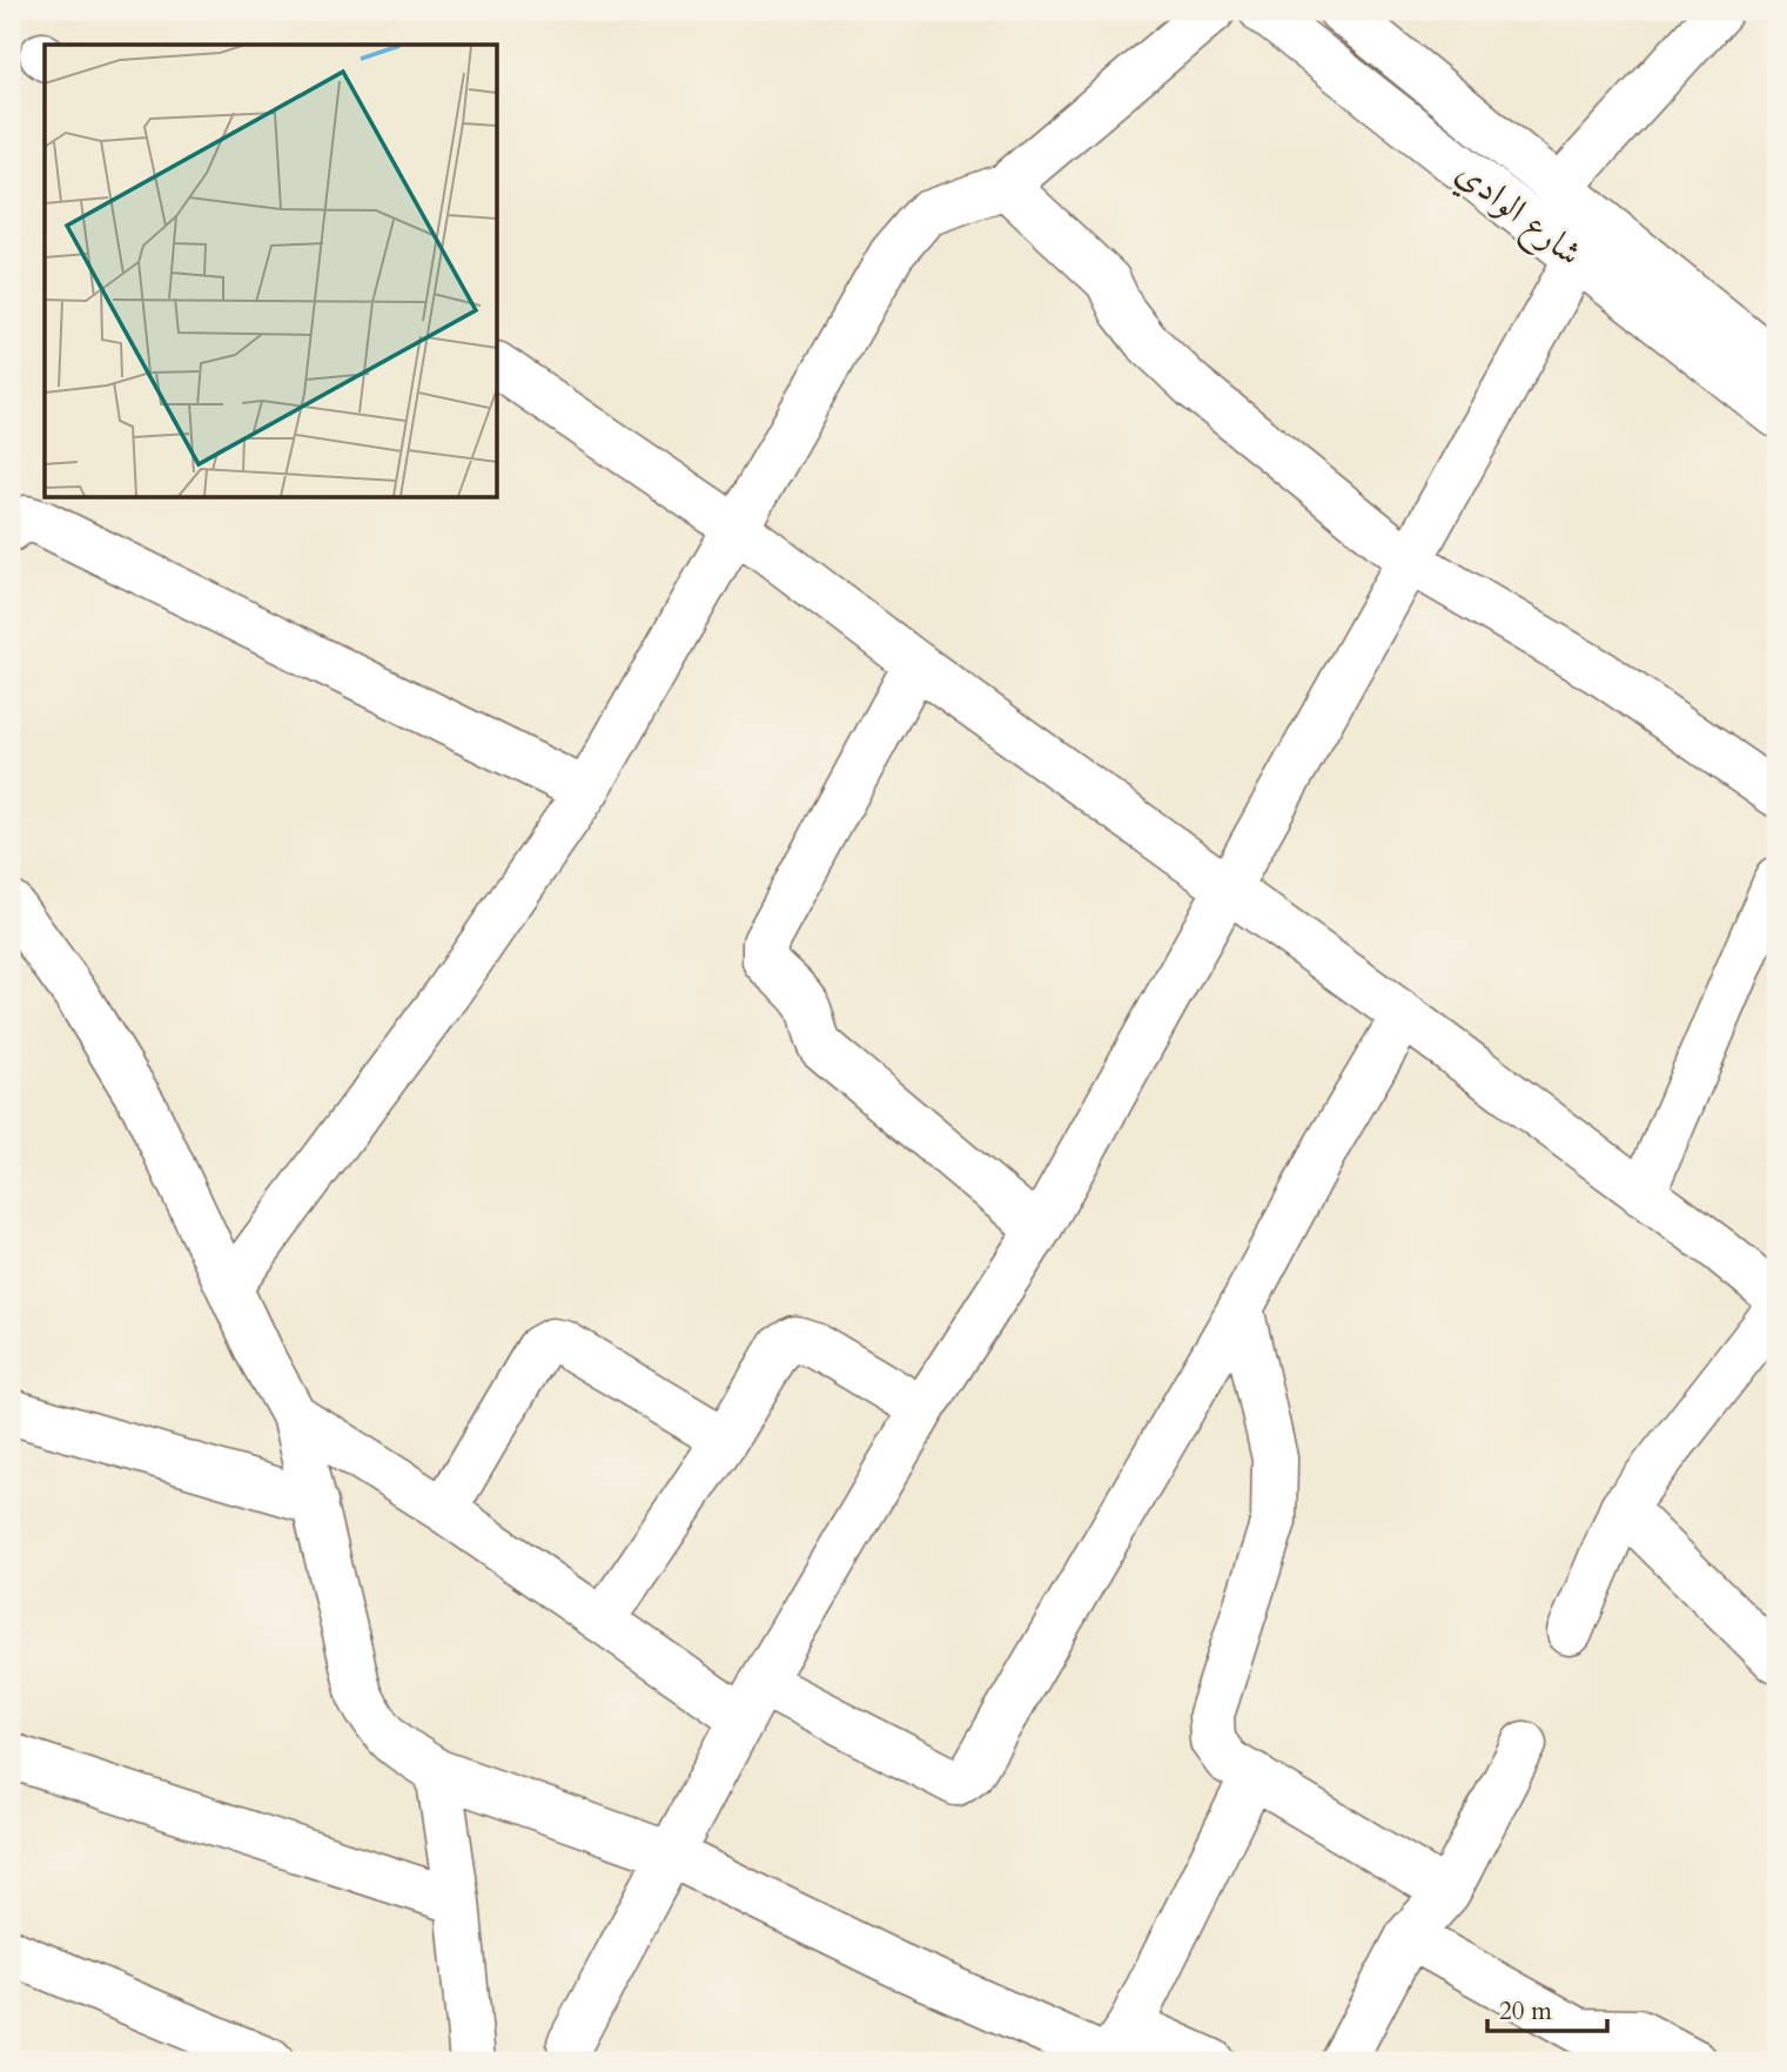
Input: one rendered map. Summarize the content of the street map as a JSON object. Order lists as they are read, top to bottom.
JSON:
{
  "streets": {
    "street": ["شارع الوادي"]
  },
  "scale_bar": "20 m"
}
